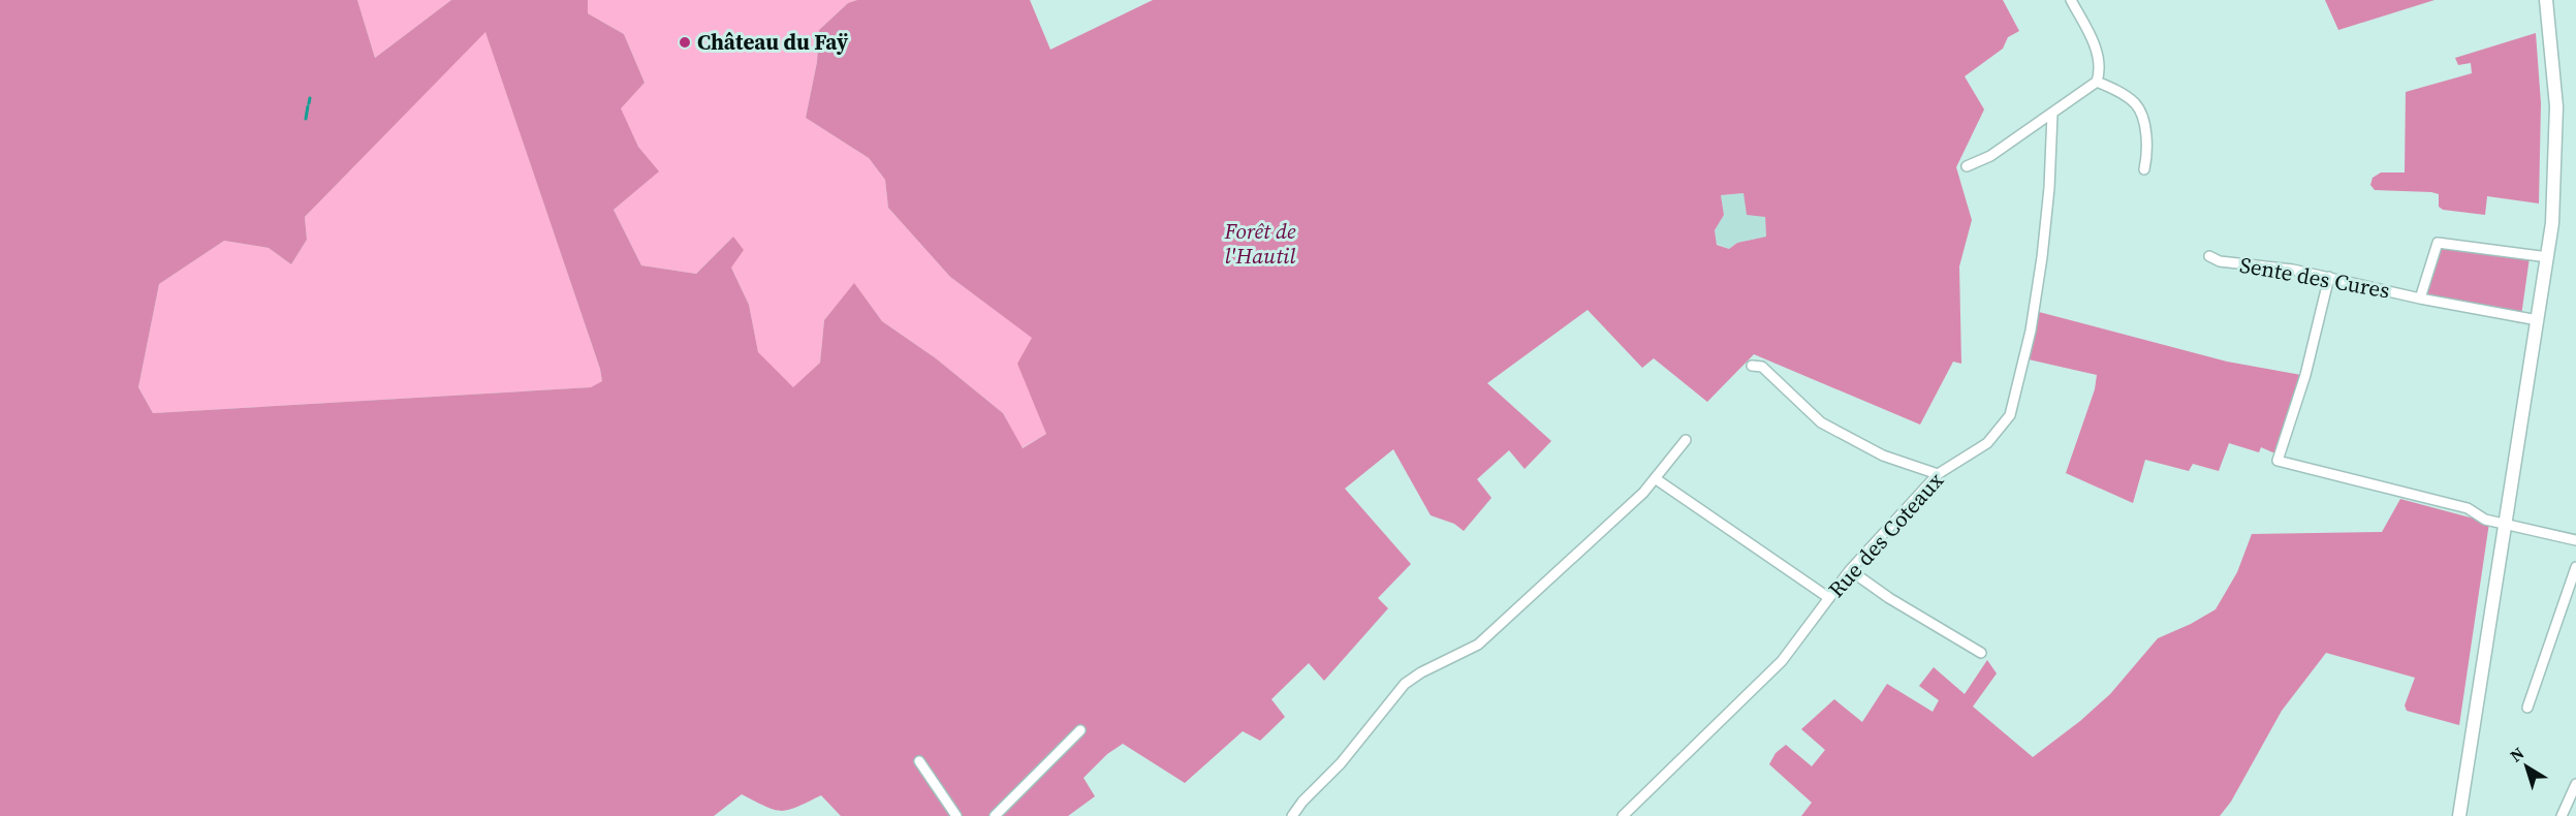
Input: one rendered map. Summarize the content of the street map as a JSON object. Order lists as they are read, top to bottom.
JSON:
{
  "streets": {
    "street": ["Sente des Cures", "Rue des Coteaux"]
  },
  "parks": ["Forêt de l'Hautil"],
  "places": ["Château du Faÿ"],
  "north": "top left"
}
